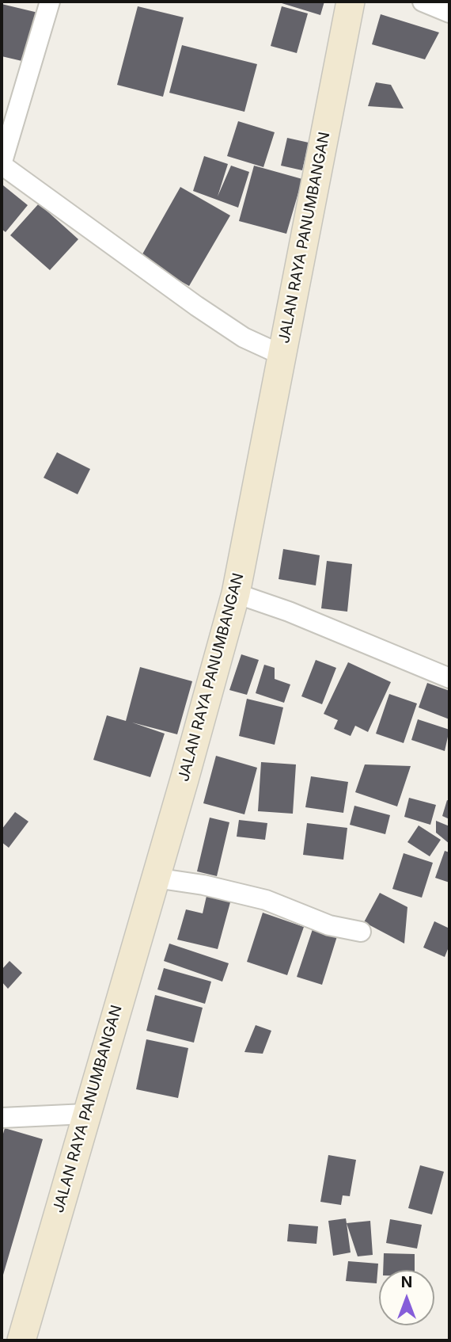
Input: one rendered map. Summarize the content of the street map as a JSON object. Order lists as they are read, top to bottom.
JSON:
{
  "streets": {
    "main road": ["JALAN RAYA PANUMBANGAN"]
  },
  "north": "top"
}
